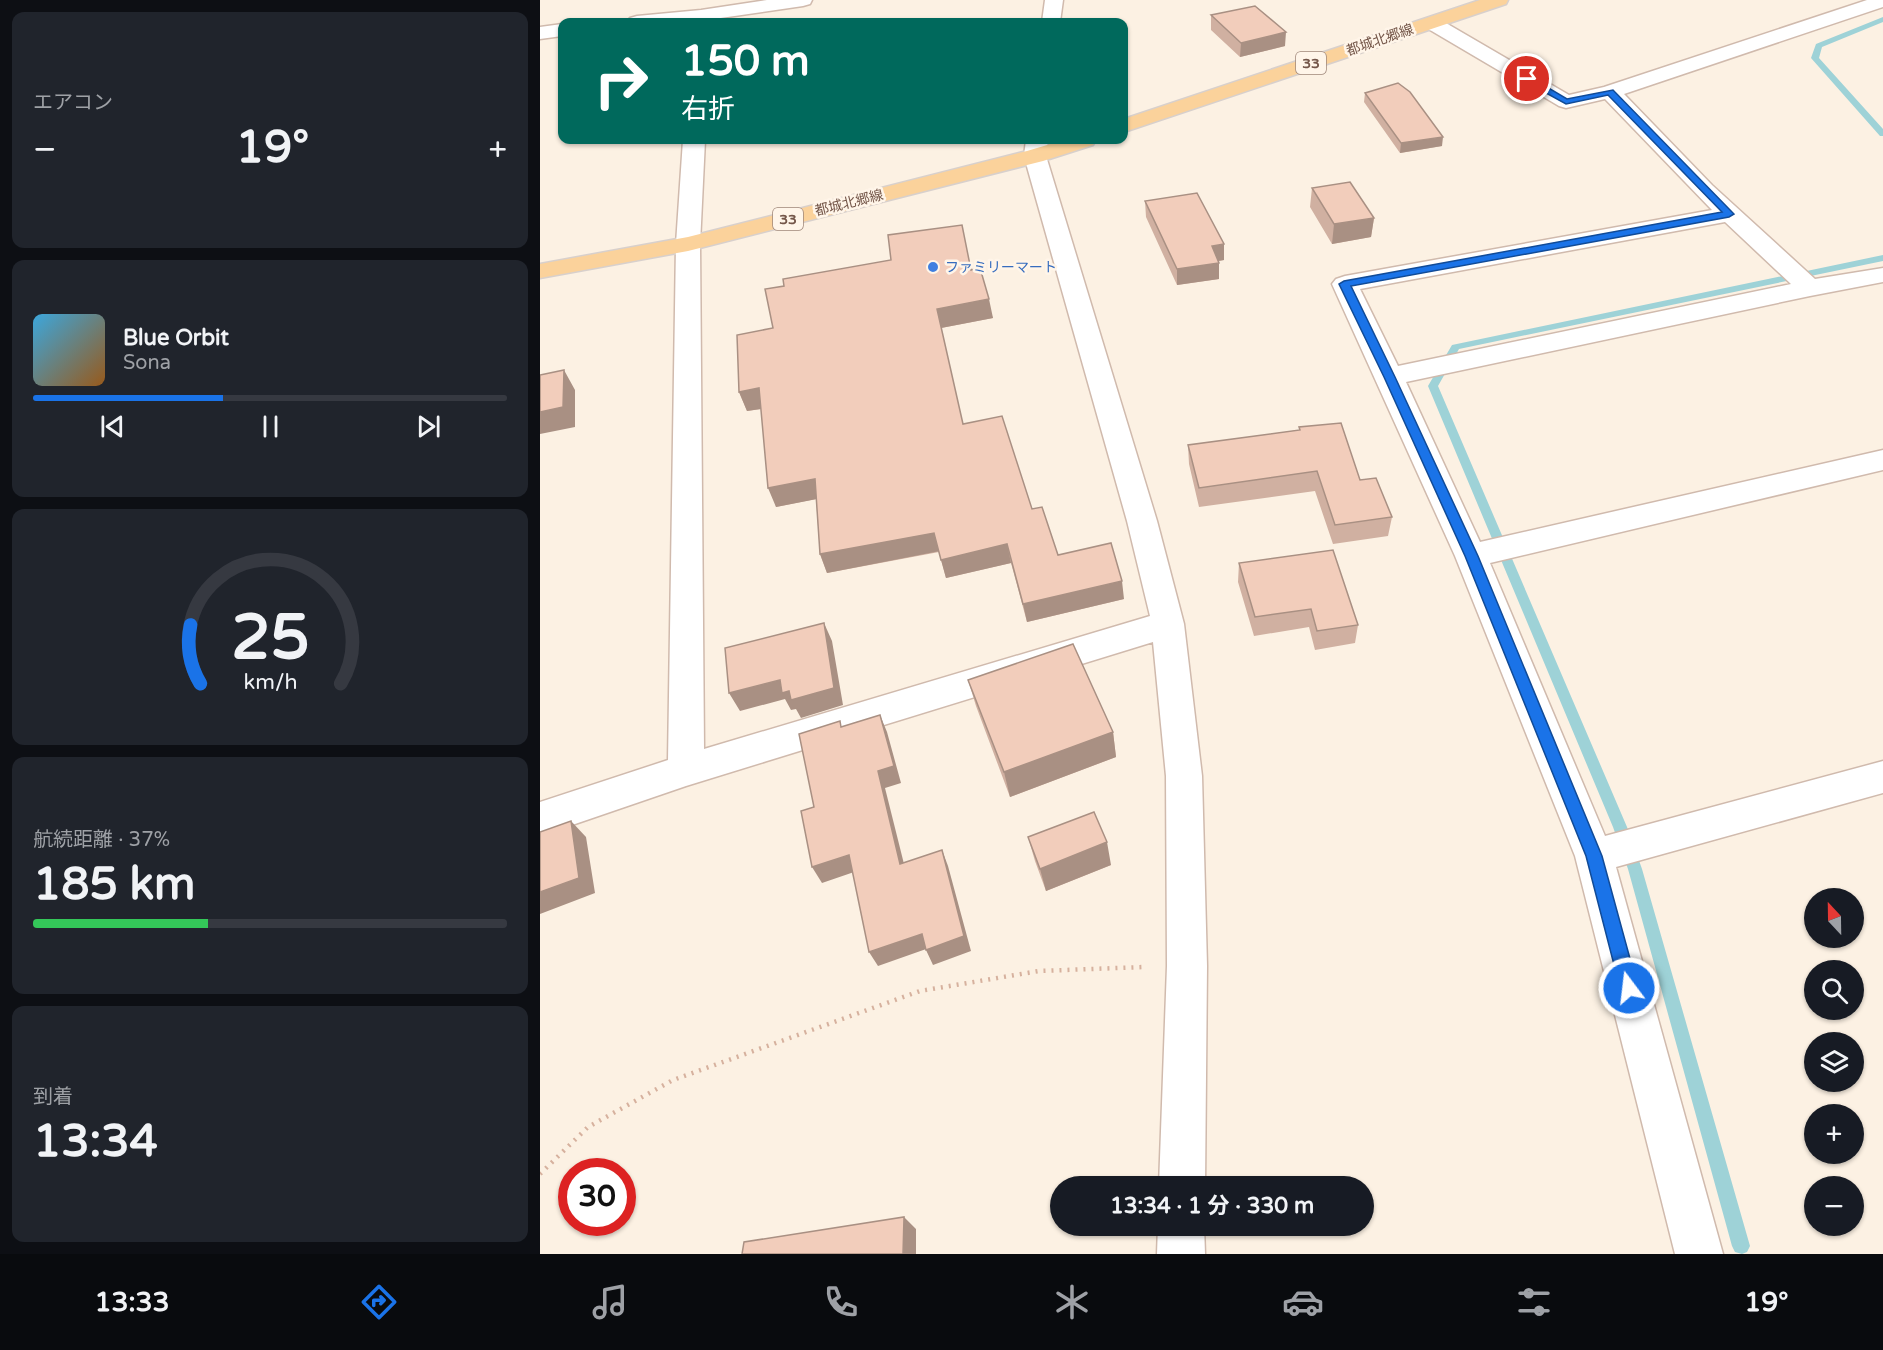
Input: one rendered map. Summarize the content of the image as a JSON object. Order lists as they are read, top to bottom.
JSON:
{
  "streets": {
    "main road": ["都城北郷線", "33"]
  },
  "places": ["ファミリーマート"],
  "north": "top",
  "page": {
    "tile": [
      "エアコン",
      ["航続距離 · 37%", "185 km"],
      ["到着", "13:34"]
    ],
    "turn": ["150 m", "右折"],
    "heat": ["−", "19°", "+"],
    "song": ["Blue Orbit", "Sona"],
    "map_buttons": ["+", "−"],
    "limit": "30",
    "trip": "13:34 · 1 分 · 330 m",
    "tabs": ["13:33", "19°"],
    "gauge": ["25", "km/h"]
  }
}
